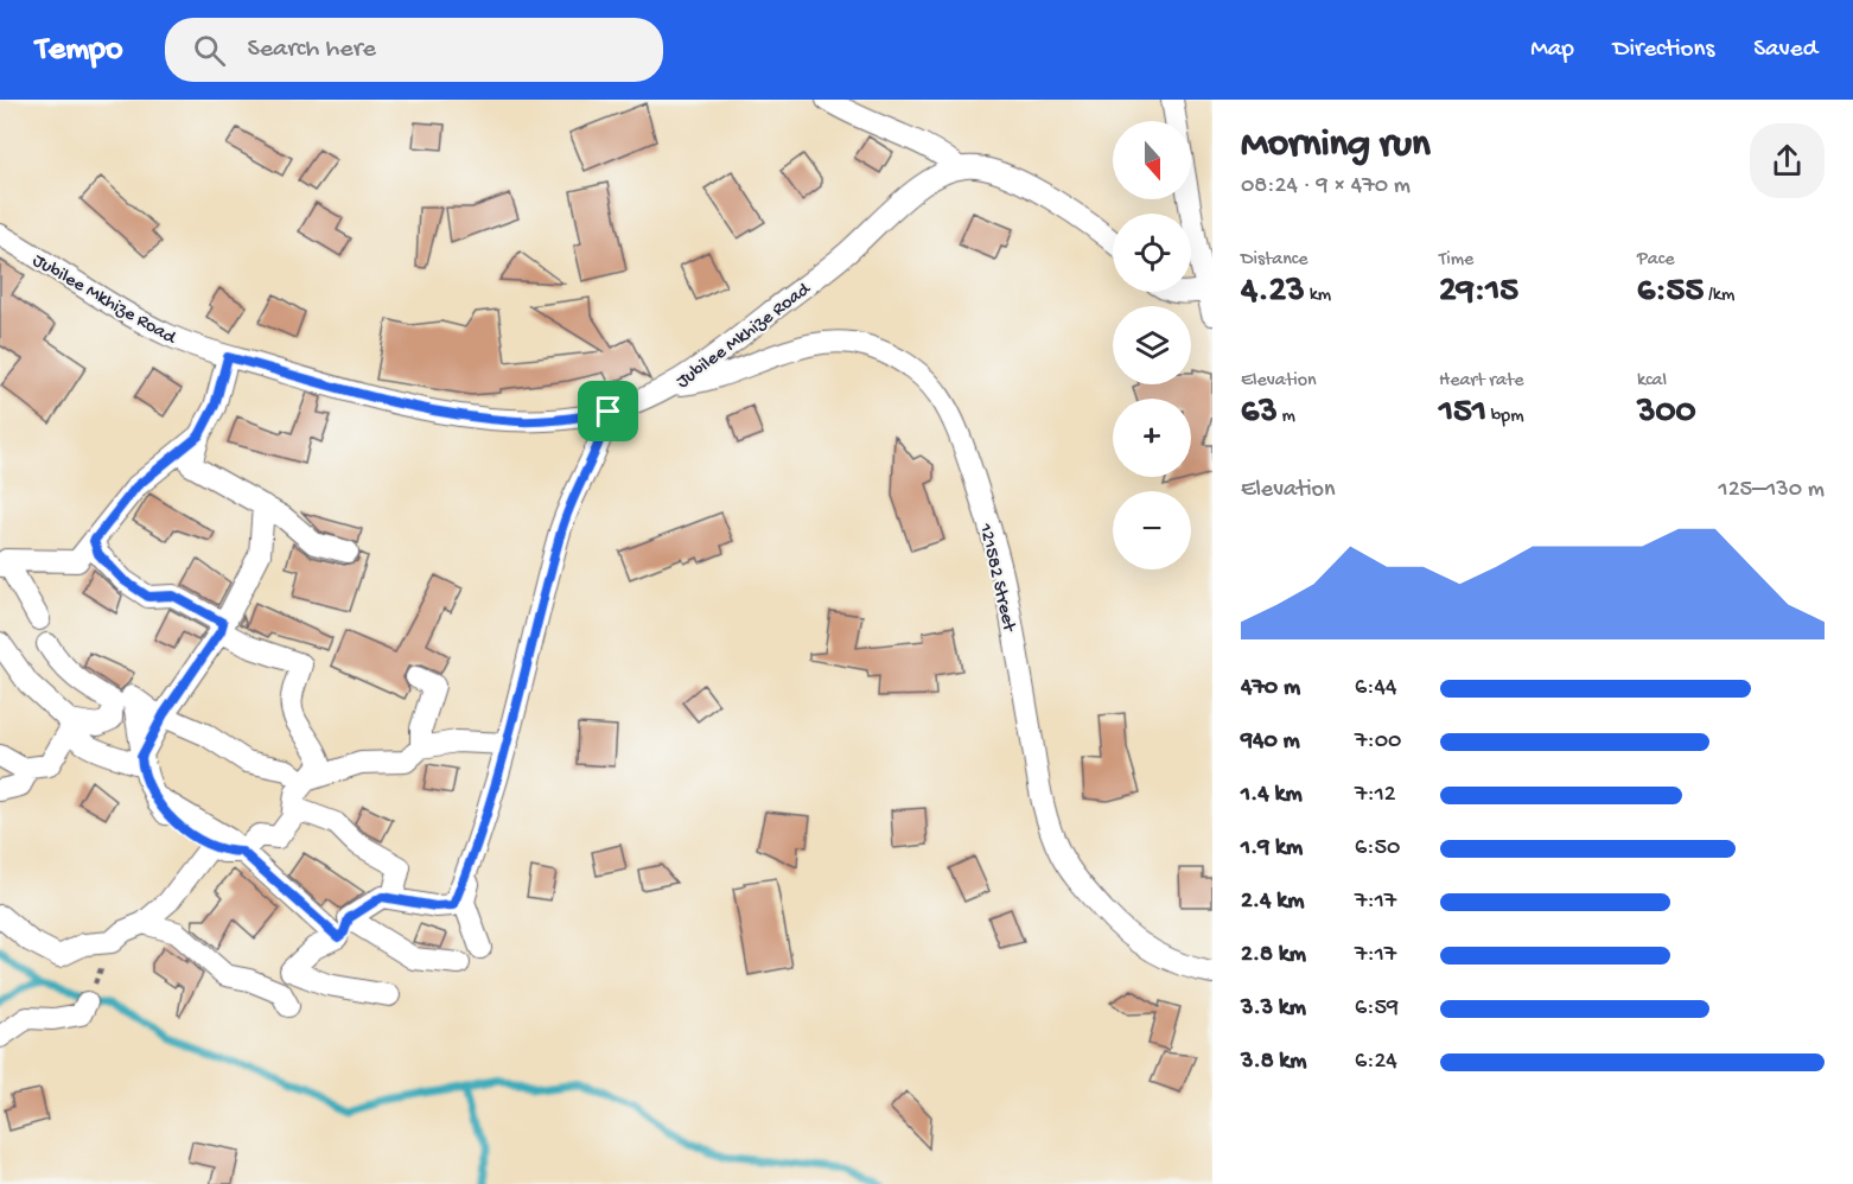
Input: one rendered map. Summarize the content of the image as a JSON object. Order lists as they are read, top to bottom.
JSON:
{
  "streets": {
    "street": ["Jubilee Mkhize Road", "121582 Street"]
  },
  "crossings": [
    ["Jubilee Mkhize Road", "121582 Street"]
  ],
  "north": "bottom",
  "page": {
    "header": "Tempo",
    "search": "Search here",
    "nav": ["Map", "Directions", "Saved"],
    "heading": ["Morning run", "08:24 · 9 × 470 m"],
    "map_buttons": ["+", "−"],
    "stats": [
      ["Distance", "4.23 km"],
      ["Time", "29:15"],
      ["Pace", "6:55 /km"],
      ["Elevation", "63 m"],
      ["Heart rate", "151 bpm"],
      ["kcal", "300"]
    ],
    "chart": ["Elevation", "125–130 m"],
    "list": [
      {
        "name": "470 m",
        "note": "6:44"
      },
      {
        "name": "940 m",
        "note": "7:00"
      },
      {
        "name": "1.4 km",
        "note": "7:12"
      },
      {
        "name": "1.9 km",
        "note": "6:50"
      },
      {
        "name": "2.4 km",
        "note": "7:17"
      },
      {
        "name": "2.8 km",
        "note": "7:17"
      },
      {
        "name": "3.3 km",
        "note": "6:59"
      },
      {
        "name": "3.8 km",
        "note": "6:24"
      }
    ]
  }
}
